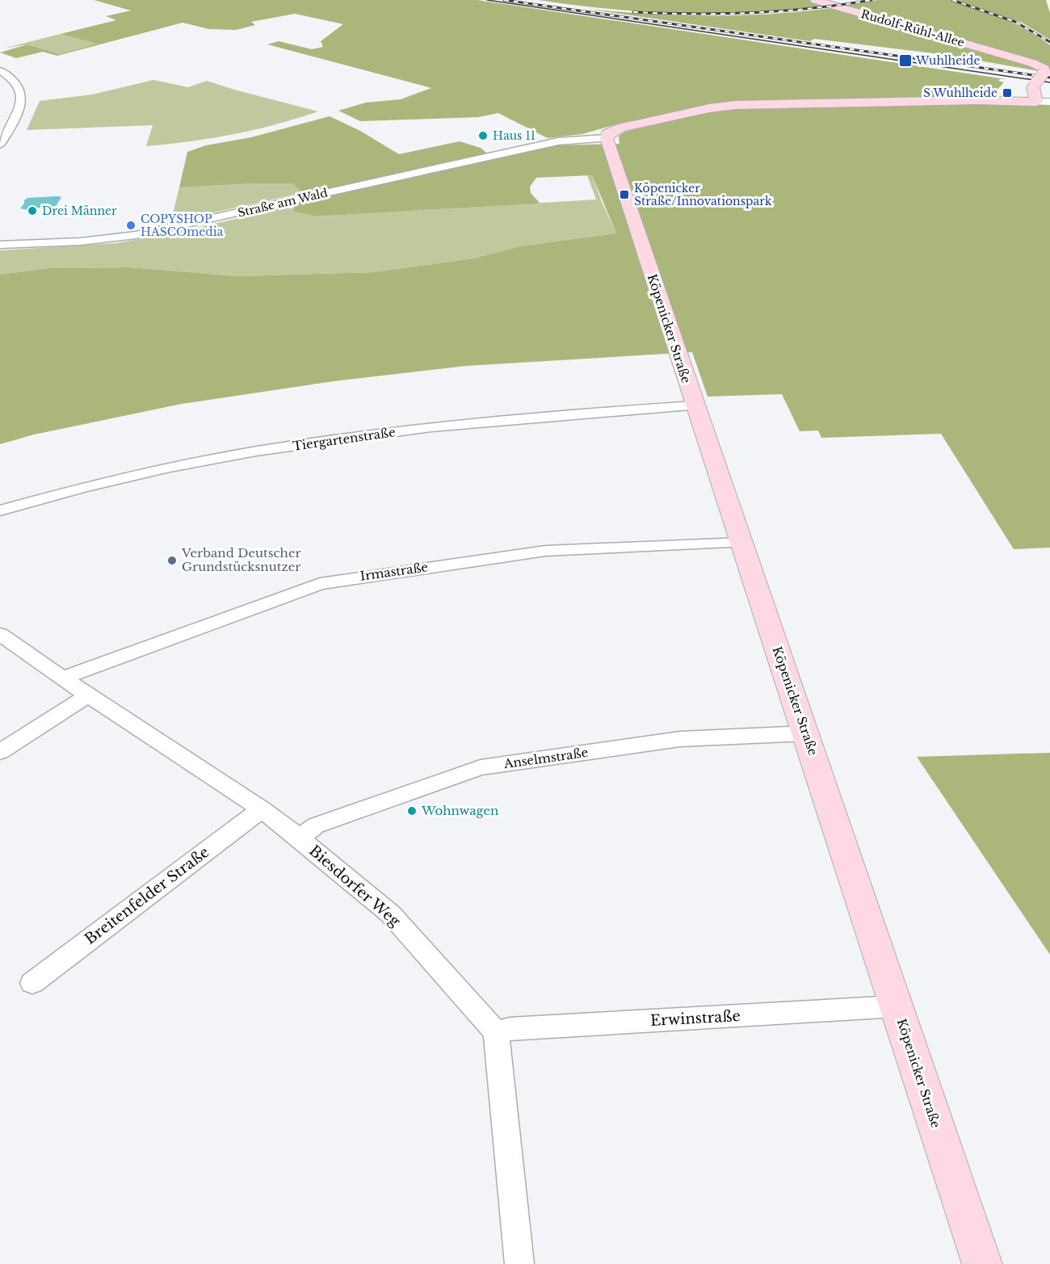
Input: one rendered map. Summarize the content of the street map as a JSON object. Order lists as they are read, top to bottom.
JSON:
{
  "streets": {
    "main road": ["Rudolf-Rühl-Allee", "Köpenicker Straße"],
    "street": [
      "Straße am Wald",
      "Tiergartenstraße",
      "Irmastraße",
      "Anselmstraße",
      "Biesdorfer Weg",
      "Breitenfelder Straße",
      "Erwinstraße"
    ]
  },
  "crossings": [
    ["Straße am Wald", "Köpenicker Straße"],
    ["Köpenicker Straße", "Tiergartenstraße"],
    ["Köpenicker Straße", "Irmastraße"],
    ["Köpenicker Straße", "Anselmstraße"],
    ["Köpenicker Straße", "Erwinstraße"],
    ["Irmastraße", "Biesdorfer Weg"],
    ["Anselmstraße", "Biesdorfer Weg"],
    ["Biesdorfer Weg", "Breitenfelder Straße"],
    ["Biesdorfer Weg", "Erwinstraße"]
  ],
  "places": {
    "transit": ["Wuhlheide", "S Wuhlheide", "Köpenicker Straße/Innovationspark"],
    "other": [
      "Haus 11",
      "Drei Männer",
      "COPYSHOP HASCOmedia",
      "Verband Deutscher Grundstücksnutzer",
      "Wohnwagen"
    ]
  }
}
